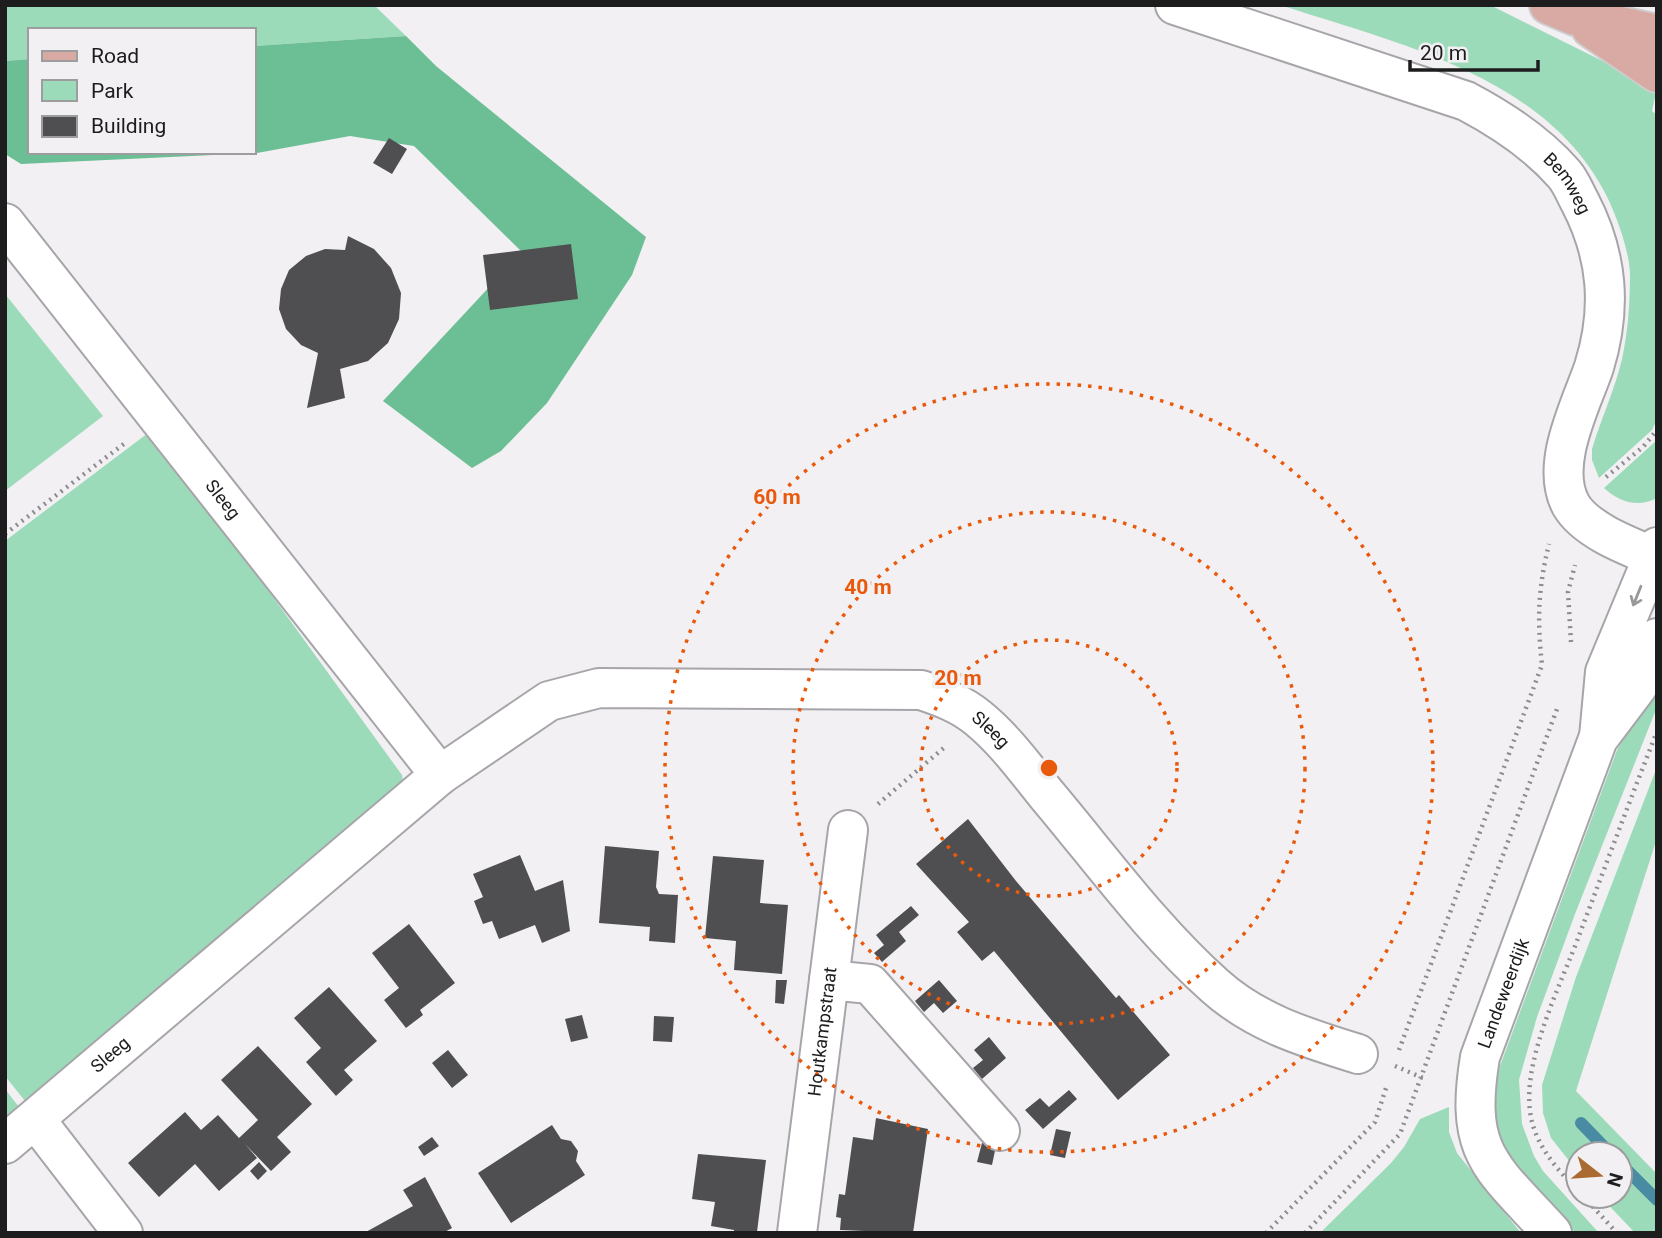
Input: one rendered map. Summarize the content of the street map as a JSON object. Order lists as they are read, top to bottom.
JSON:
{
  "streets": {
    "street": [
      "Bemweg",
      "Sleeg",
      "Landeweerdijk",
      "Houtkampstraat"
    ]
  },
  "legend": ["Road", "Park", "Building"],
  "scale_bar": "20 m",
  "north": "right",
  "rings": ["60 m", "40 m", "20 m"]
}
